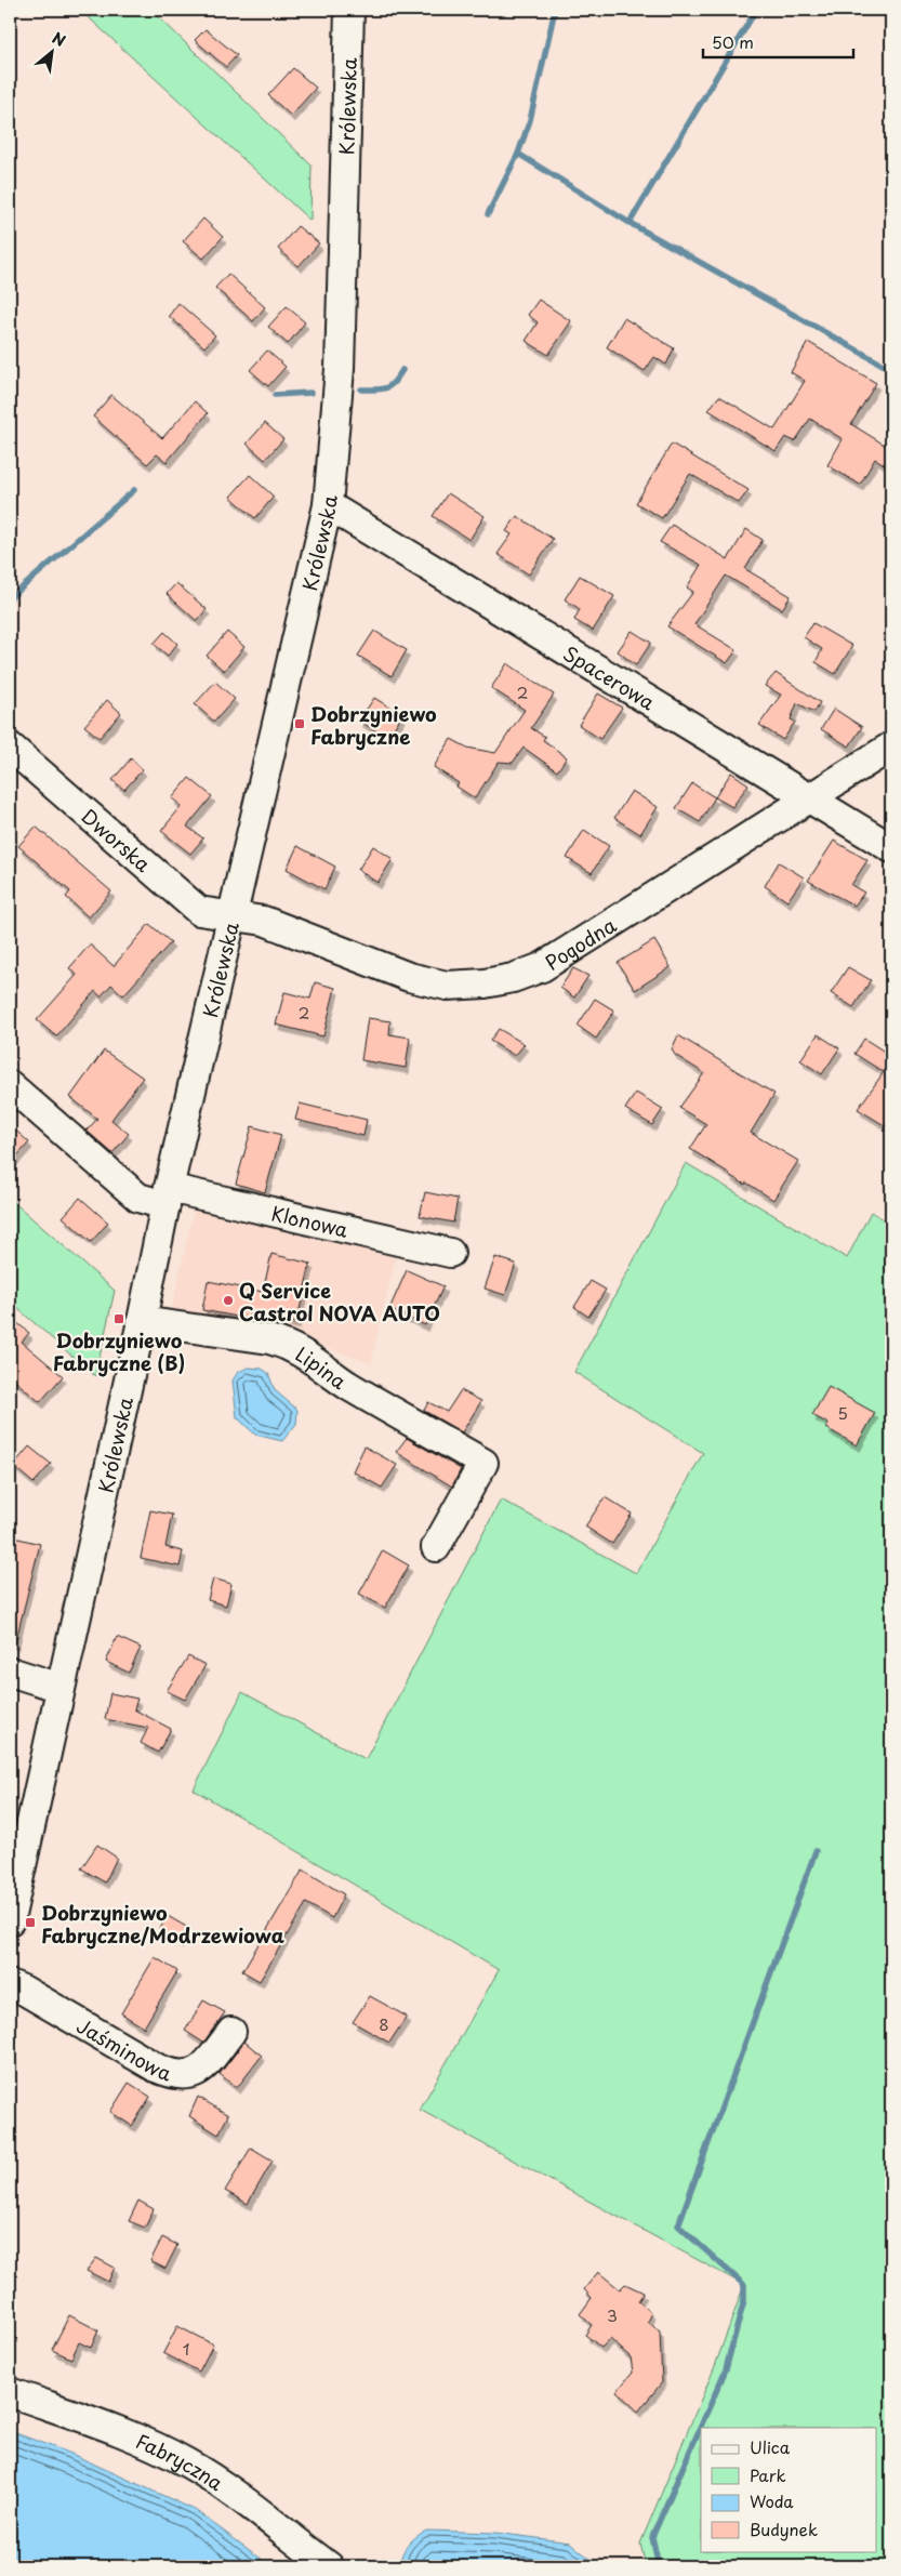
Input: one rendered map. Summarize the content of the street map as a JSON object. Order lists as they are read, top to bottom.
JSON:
{
  "streets": {
    "street": [
      "Królewska",
      "Spacerowa",
      "Dworska",
      "Pogodna",
      "Klonowa",
      "Lipina",
      "Jaśminowa",
      "Fabryczna"
    ]
  },
  "crossings": [
    ["Królewska", "Spacerowa"],
    ["Królewska", "Dworska"],
    ["Królewska", "Pogodna"],
    ["Królewska", "Klonowa"],
    ["Królewska", "Lipina"],
    ["Spacerowa", "Pogodna"],
    ["Dworska", "Pogodna"]
  ],
  "places": {
    "transit": ["Dobrzyniewo Fabryczne", "Dobrzyniewo Fabryczne (B)", "Dobrzyniewo Fabryczne/Modrzewiowa"],
    "other": ["Q Service Castrol NOVA AUTO"]
  },
  "house_numbers": [
    "2",
    "2",
    "5",
    "8",
    "3",
    "1"
  ],
  "legend": [
    "Ulica",
    "Park",
    "Woda",
    "Budynek"
  ],
  "scale_bar": "50 m",
  "north": "top right"
}
